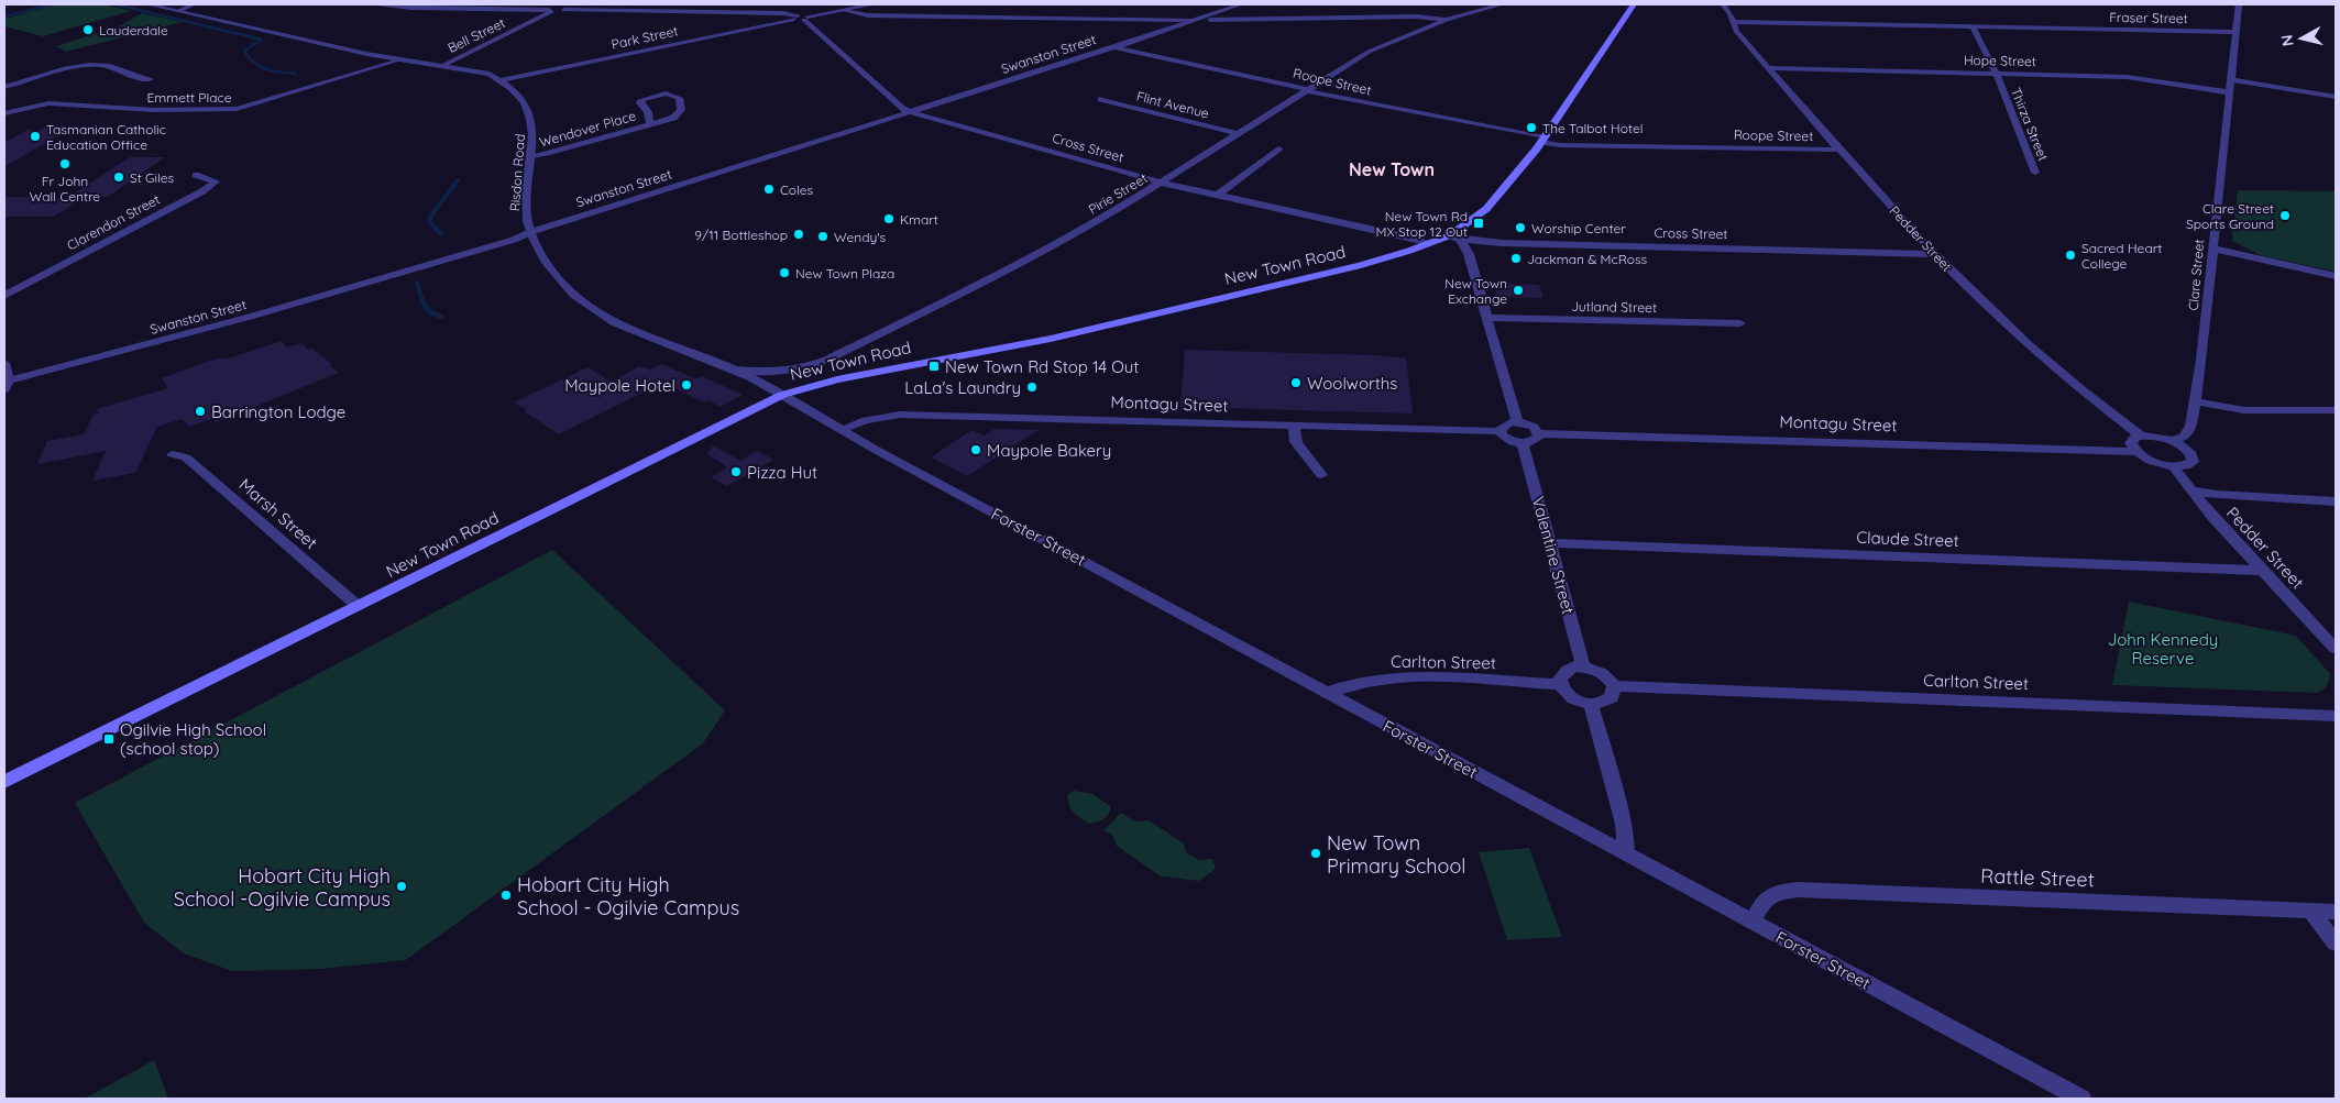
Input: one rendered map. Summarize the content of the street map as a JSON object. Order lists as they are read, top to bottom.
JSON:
{
  "streets": {
    "main road": ["New Town Road"],
    "street": [
      "Fraser Street",
      "Bell Street",
      "Park Street",
      "Swanston Street",
      "Hope Street",
      "Roope Street",
      "Emmett Place",
      "Flint Avenue",
      "Thirza Street",
      "Wendover Place",
      "Cross Street",
      "Risdon Road",
      "Pirie Street",
      "Clarendon Street",
      "Pedder Street",
      "Clare Street",
      "Jutland Street",
      "Montagu Street",
      "Marsh Street",
      "Forster Street",
      "Claude Street",
      "Valentine Street",
      "Carlton Street",
      "Rattle Street"
    ]
  },
  "crossings": [
    ["Fraser Street", "Thirza Street"],
    ["Fraser Street", "Pedder Street"],
    ["Fraser Street", "Clare Street"],
    ["Bell Street", "Risdon Road"],
    ["Park Street", "Cross Street"],
    ["Park Street", "Risdon Road"],
    ["Swanston Street", "Roope Street"],
    ["Swanston Street", "Cross Street"],
    ["Swanston Street", "Risdon Road"],
    ["Hope Street", "Thirza Street"],
    ["Hope Street", "Pedder Street"],
    ["Hope Street", "Clare Street"],
    ["Roope Street", "Pirie Street"],
    ["Roope Street", "Pedder Street"],
    ["Roope Street", "New Town Road"],
    ["Emmett Place", "Risdon Road"],
    ["Flint Avenue", "Pirie Street"],
    ["Wendover Place", "Risdon Road"],
    ["Cross Street", "Pirie Street"],
    ["Cross Street", "Pedder Street"],
    ["Cross Street", "New Town Road"],
    ["Risdon Road", "Pirie Street"],
    ["Risdon Road", "New Town Road"],
    ["Risdon Road", "Forster Street"],
    ["Pedder Street", "Claude Street"],
    ["New Town Road", "Marsh Street"],
    ["New Town Road", "Forster Street"],
    ["Montagu Street", "Forster Street"],
    ["Forster Street", "Carlton Street"],
    ["Forster Street", "Rattle Street"],
    ["Claude Street", "Valentine Street"],
    ["Valentine Street", "Carlton Street"]
  ],
  "districts": ["New Town"],
  "parks": ["John Kennedy Reserve"],
  "places": {
    "other": [
      "Lauderdale",
      "The Talbot Hotel",
      "Tasmanian Catholic Education Office",
      "Fr John Wall Centre",
      "St Giles",
      "Coles",
      "Clare Street Sports Ground",
      "Kmart",
      "Worship Center",
      "9/11 Bottleshop",
      "Wendy's",
      "Sacred Heart College",
      "Jackman & McRoss",
      "New Town Plaza",
      "New Town Exchange",
      "Woolworths",
      "Maypole Hotel",
      "LaLa's Laundry",
      "Barrington Lodge",
      "Maypole Bakery",
      "Pizza Hut",
      "New Town Primary School",
      "Hobart City High School -Ogilvie Campus",
      "Hobart City High School - Ogilvie Campus"
    ],
    "transit": ["New Town Rd MX Stop 12 Out", "New Town Rd Stop 14 Out", "Ogilvie High School (school stop)"]
  },
  "north": "left"
}
